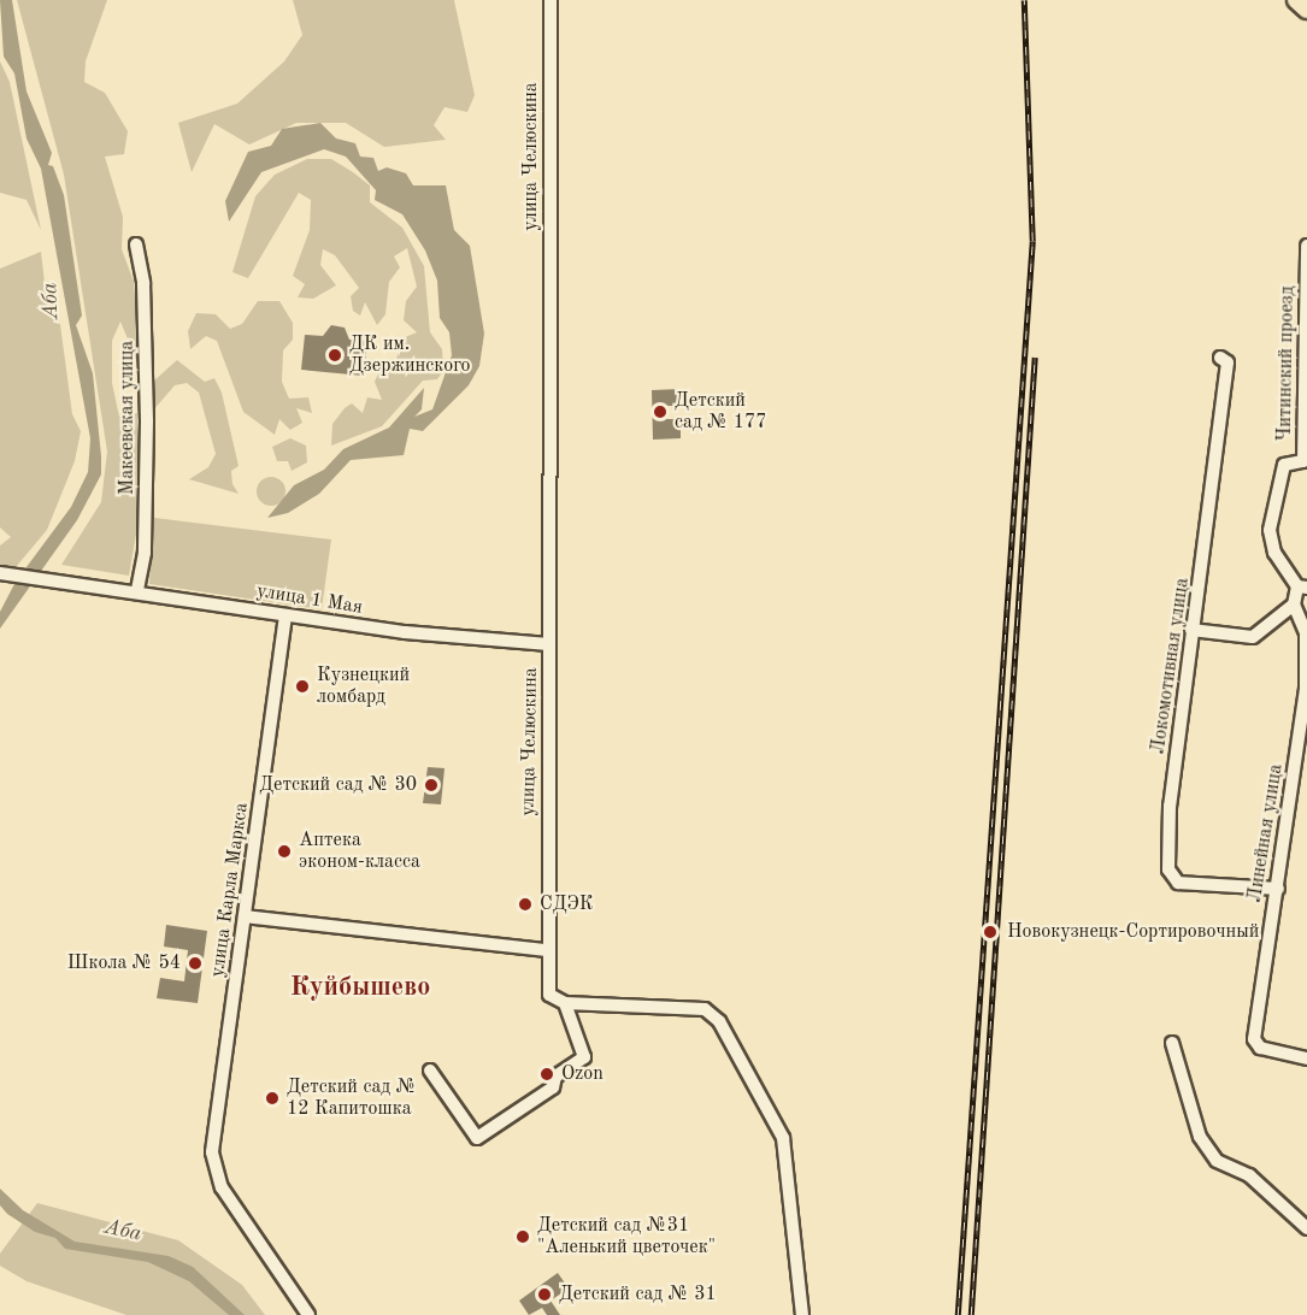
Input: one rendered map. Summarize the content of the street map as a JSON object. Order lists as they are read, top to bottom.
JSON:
{
  "streets": {
    "street": [
      "улица Челюскина",
      "Читинский проезд",
      "Макеевская улица",
      "улица 1 Мая",
      "Локомотивная улица",
      "Линейная улица",
      "улица Карла Маркса"
    ]
  },
  "crossings": [
    ["улица Челюскина", "улица 1 Мая"],
    ["Макеевская улица", "улица 1 Мая"],
    ["улица 1 Мая", "улица Карла Маркса"],
    ["Локомотивная улица", "Линейная улица"]
  ],
  "districts": ["Куйбышево"],
  "water": ["Аба"],
  "places": [
    "ДК им. Дзержинского",
    "Детский сад № 177",
    "Кузнецкий ломбард",
    "Детский сад № 30",
    "Аптека эконом-класса",
    "СДЭК",
    "Новокузнецк-Сортировочный",
    "Школа № 54",
    "Ozon",
    "Детский сад № 12 Капитошка",
    "Детский сад №31 \"Аленький цветочек\"",
    "Детский сад № 31"
  ]
}
